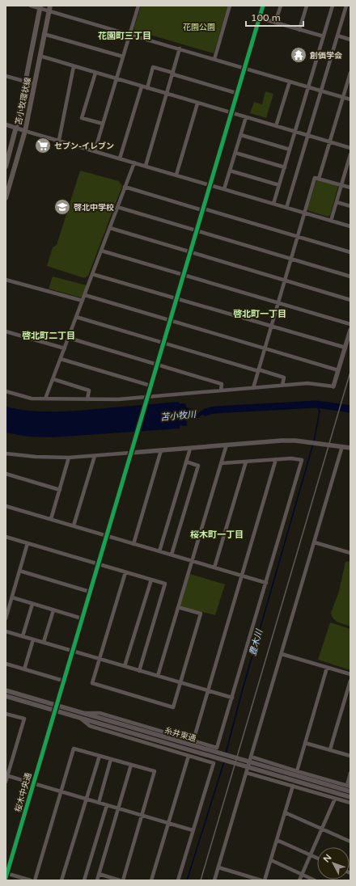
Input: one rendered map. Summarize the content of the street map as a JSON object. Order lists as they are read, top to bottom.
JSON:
{
  "streets": {
    "main road": ["苫小牧環状線"],
    "street": ["糸井東通", "桜木中央通"]
  },
  "crossings": [
    ["糸井東通", "桜木中央通"]
  ],
  "districts": [
    "花園町三丁目",
    "啓北町一丁目",
    "啓北町二丁目",
    "桜木町一丁目"
  ],
  "water": ["苫小牧川", "豊木川"],
  "parks": ["花園公園"],
  "places": {
    "temple": ["創価学会"],
    "supermarket": ["セブン-イレブン"],
    "school or university": ["啓北中学校"]
  },
  "scale_bar": "100 m",
  "north": "top left"
}
